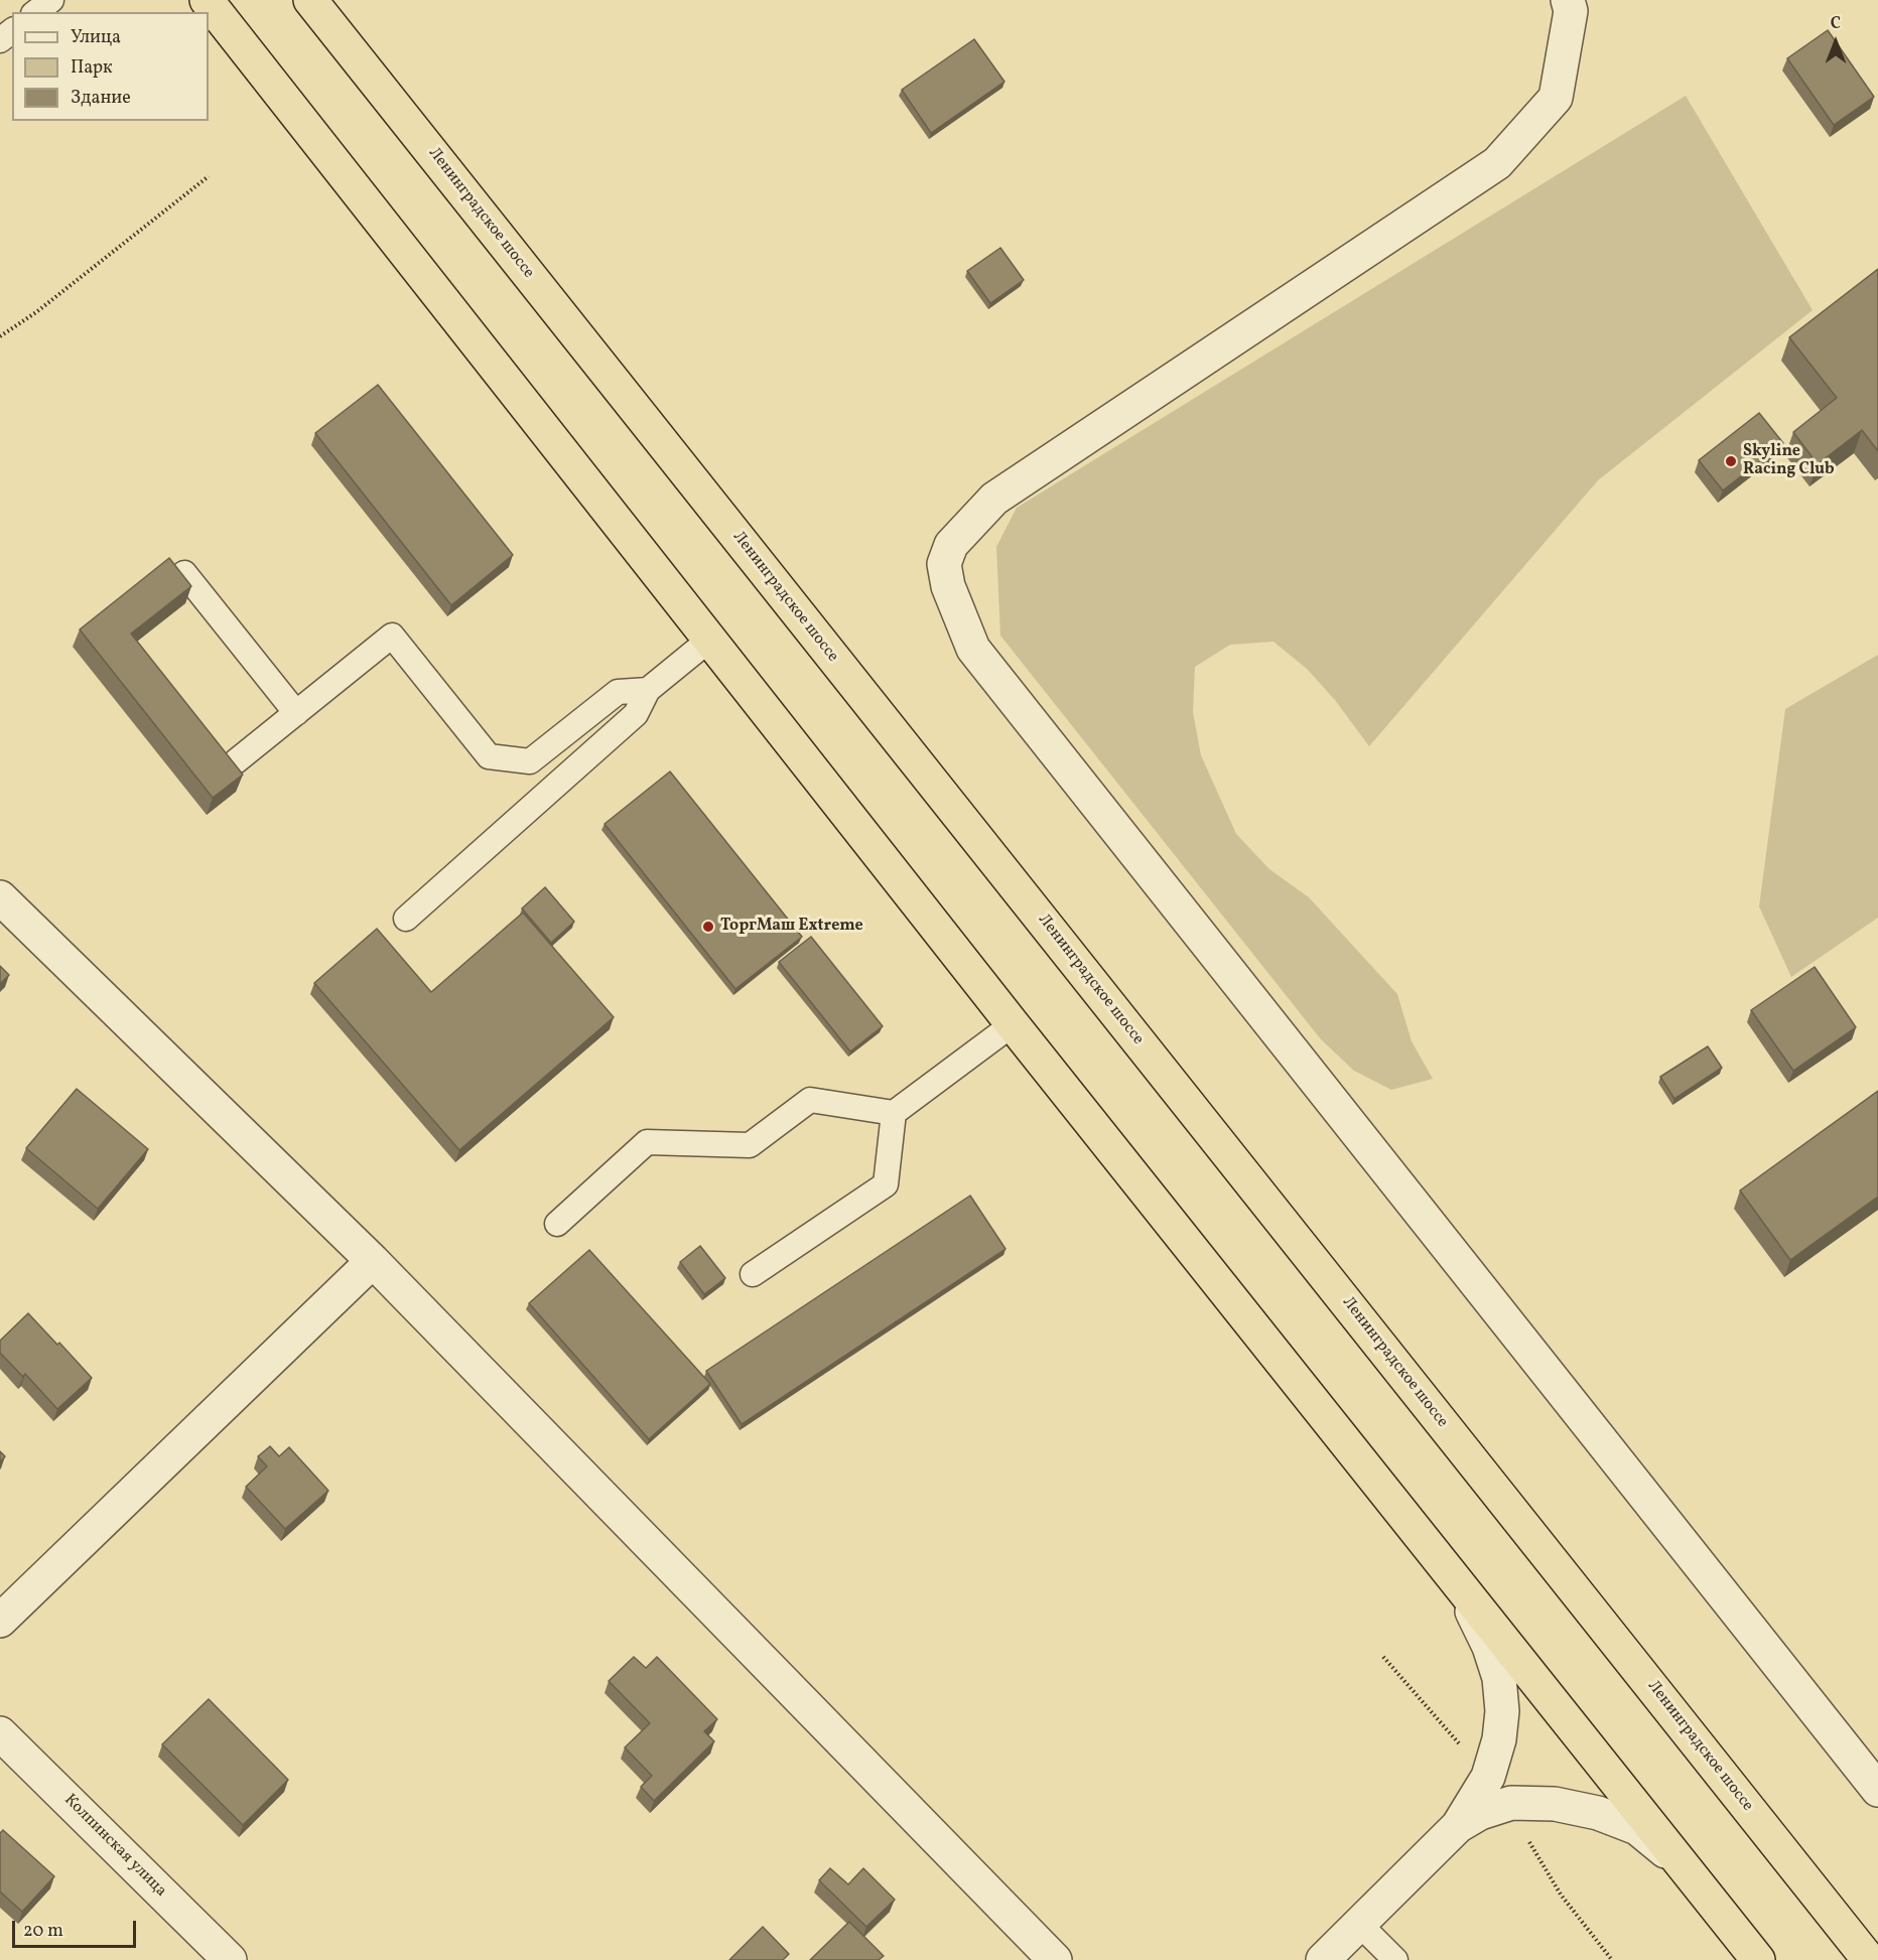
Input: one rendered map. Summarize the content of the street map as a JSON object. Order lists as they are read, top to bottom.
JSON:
{
  "streets": {
    "highway": ["Ленинградское шоссе"],
    "street": ["Колпинская улица"]
  },
  "places": ["Skyline Racing Club", "ТоргМаш Extreme"],
  "legend": ["Улица", "Парк", "Здание"],
  "scale_bar": "20 m",
  "north": "top"
}
